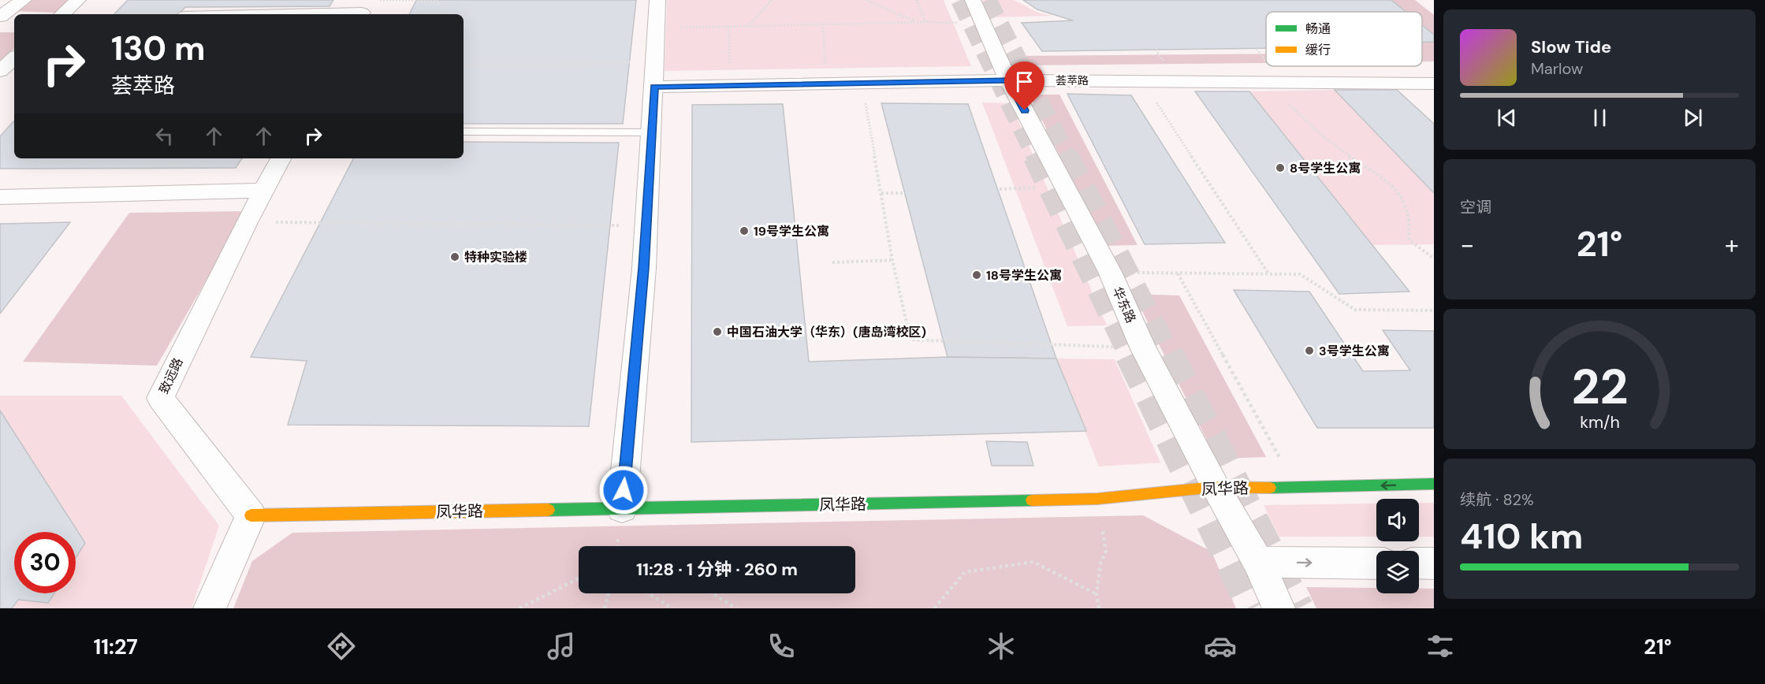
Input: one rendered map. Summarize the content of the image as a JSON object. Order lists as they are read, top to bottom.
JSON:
{
  "streets": {
    "street": [
      "荟萃路",
      "华东路",
      "致远路",
      "凤华路"
    ]
  },
  "crossings": [
    ["荟萃路", "华东路"],
    ["华东路", "凤华路"],
    ["致远路", "凤华路"]
  ],
  "places": [
    "8号学生公寓",
    "19号学生公寓",
    "特种实验楼",
    "18号学生公寓",
    "中国石油大学（华东）(唐岛湾校区)",
    "3号学生公寓"
  ],
  "legend": ["畅通", "缓行"],
  "page": {
    "turn": ["130 m", "荟萃路"],
    "song": ["Slow Tide", "Marlow"],
    "tile": [
      "空调",
      ["续航 · 82%", "410 km"]
    ],
    "heat": ["−", "21°", "+"],
    "limit": "30",
    "trip": "11:28 · 1 分钟 · 260 m",
    "tabs": ["11:27", "21°"],
    "gauge": ["22", "km/h"]
  }
}
